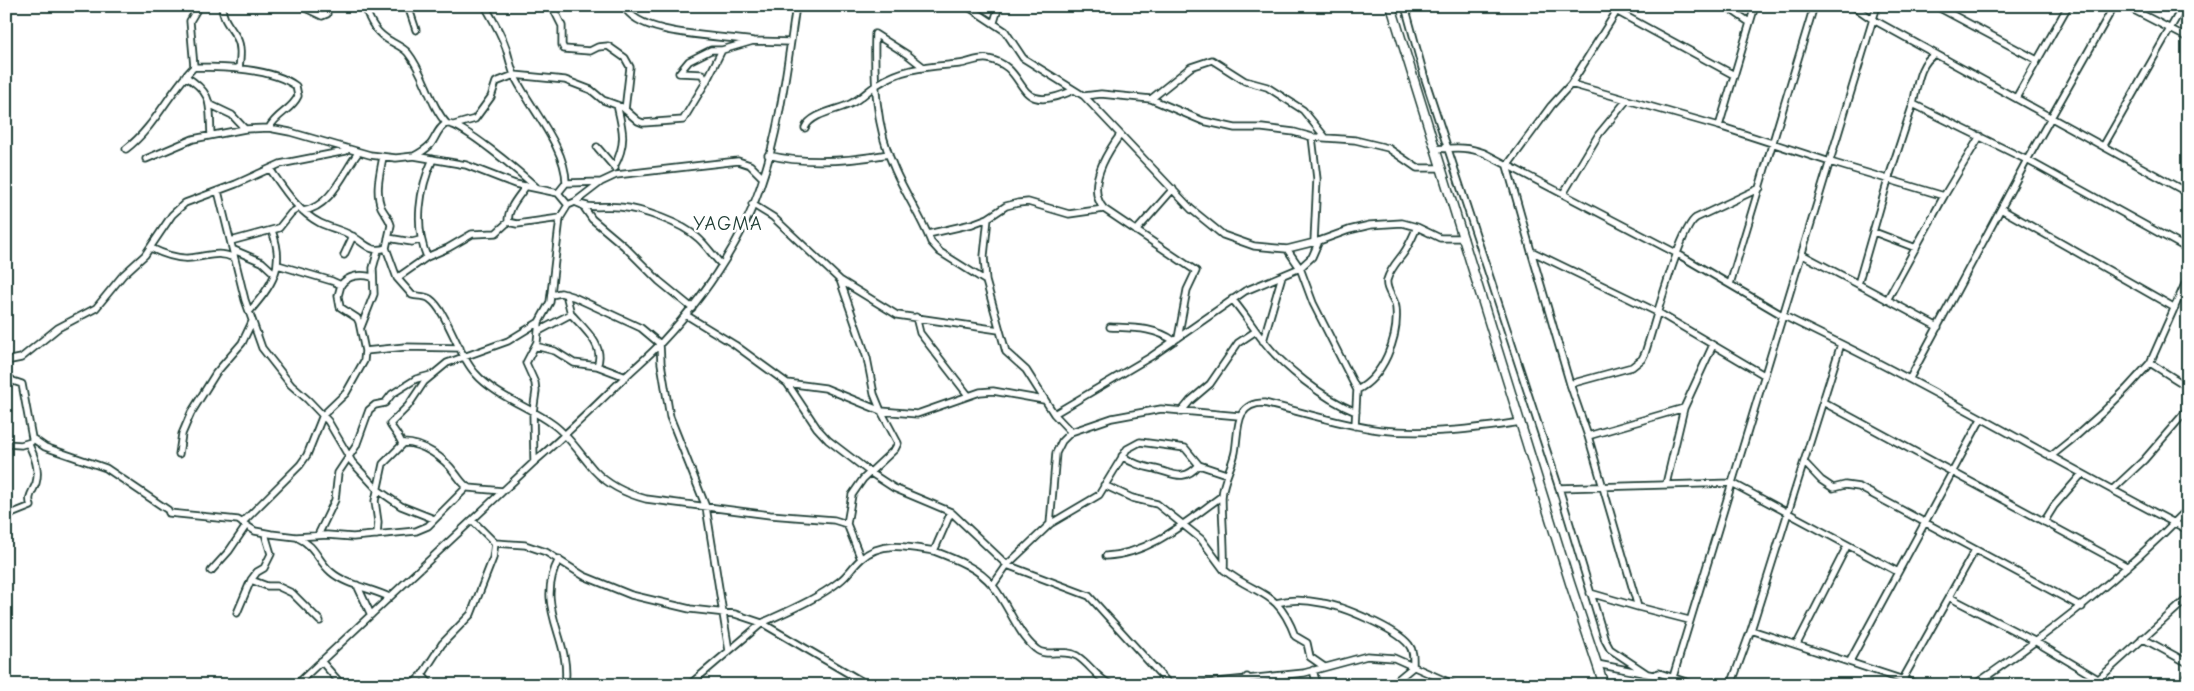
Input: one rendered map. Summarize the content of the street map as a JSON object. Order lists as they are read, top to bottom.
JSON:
{
  "districts": ["YAGMA"]
}
